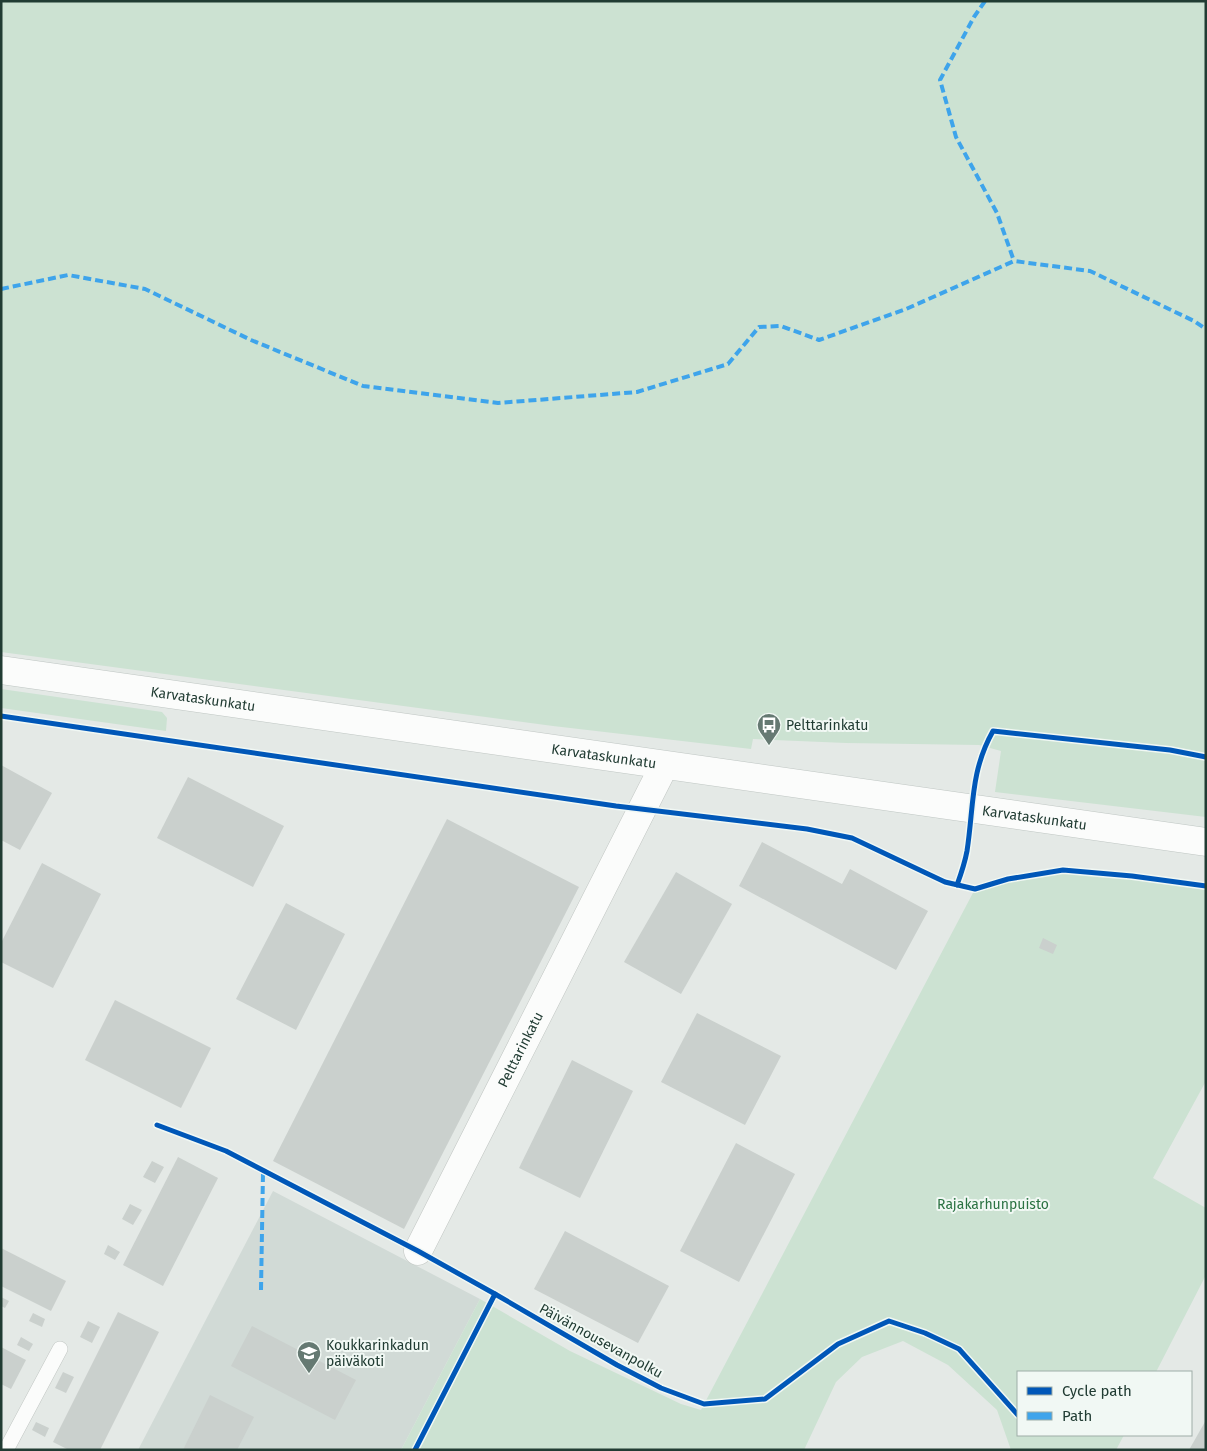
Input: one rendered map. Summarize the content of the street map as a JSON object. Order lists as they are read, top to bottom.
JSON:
{
  "streets": {
    "street": ["Karvataskunkatu", "Pelttarinkatu"],
    "cycle path": ["Päivännousevanpolku"]
  },
  "crossings": [
    ["Karvataskunkatu", "Pelttarinkatu"]
  ],
  "parks": ["Rajakarhunpuisto"],
  "places": {
    "bus stop": ["Pelttarinkatu"],
    "school or university": ["Koukkarinkadun päiväkoti"]
  },
  "legend": ["Cycle path", "Path"]
}
